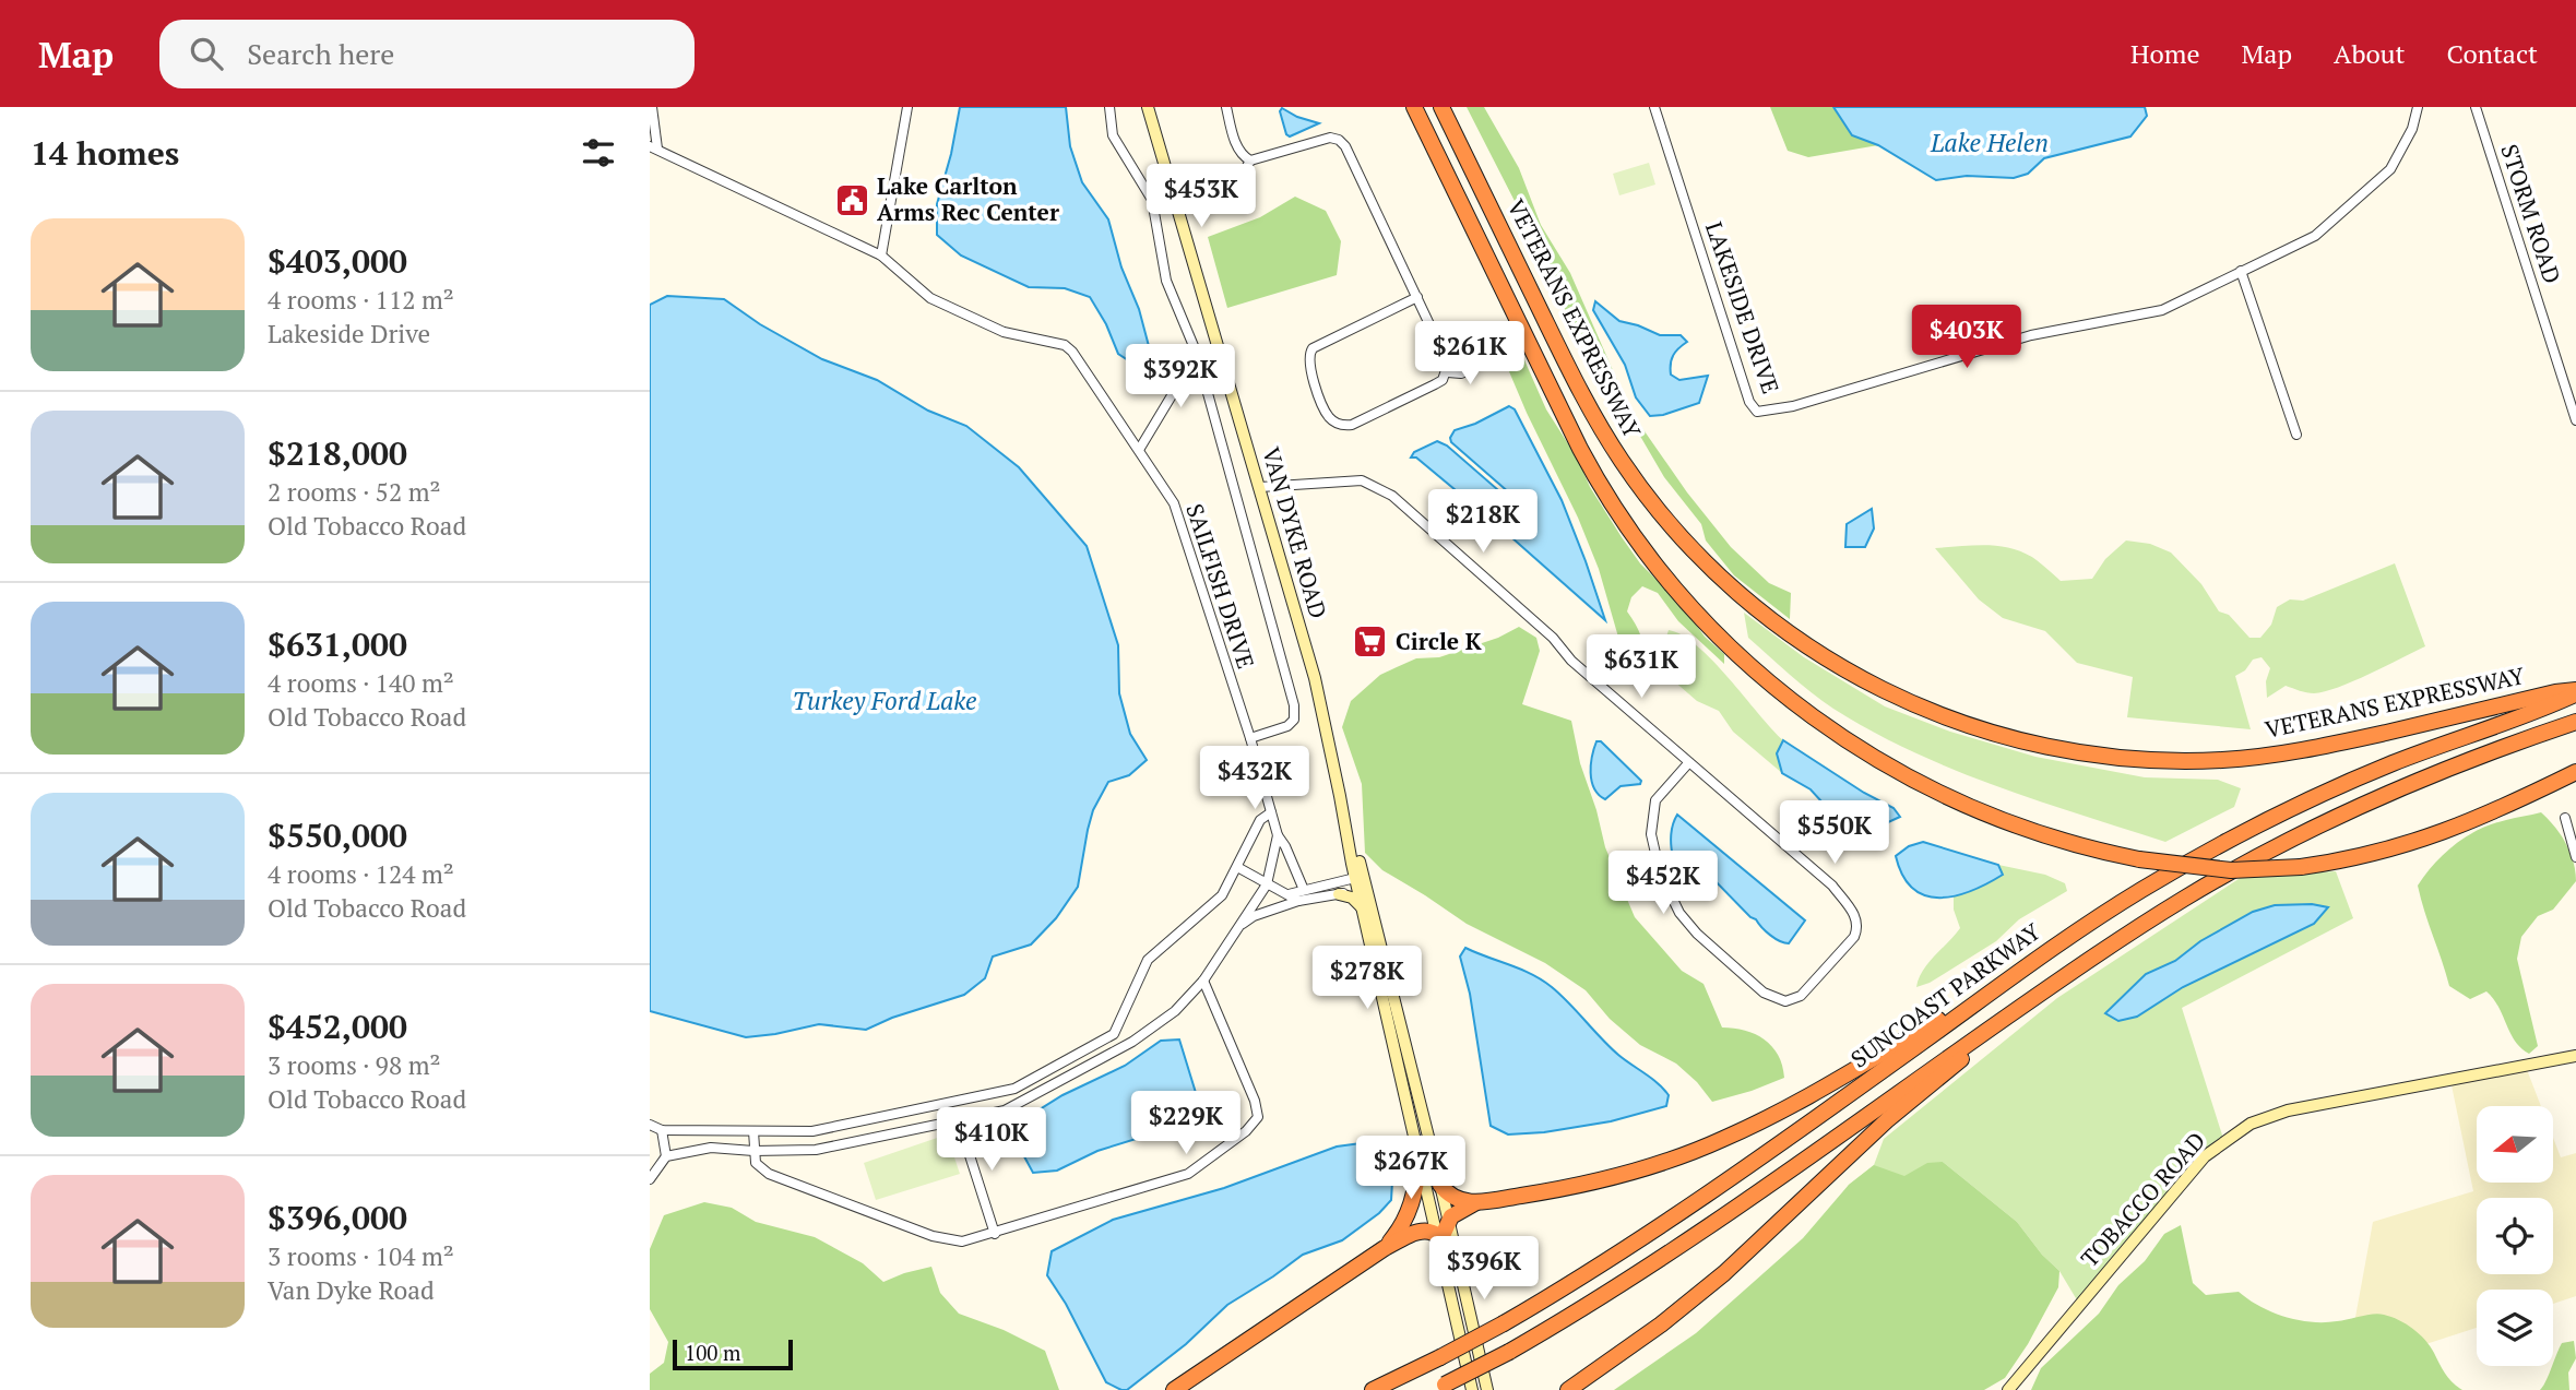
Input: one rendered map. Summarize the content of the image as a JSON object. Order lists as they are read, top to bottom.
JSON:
{
  "streets": {
    "highway": ["VETERANS EXPRESSWAY", "SUNCOAST PARKWAY"],
    "main road": ["VAN DYKE ROAD", "TOBACCO ROAD"],
    "street": ["STORM ROAD", "LAKESIDE DRIVE", "SAILFISH DRIVE"]
  },
  "crossings": [
    ["VETERANS EXPRESSWAY", "SUNCOAST PARKWAY"]
  ],
  "water": ["Lake Helen", "Turkey Ford Lake"],
  "places": {
    "public building": ["Lake Carlton Arms Rec Center"],
    "supermarket": ["Circle K"]
  },
  "scale_bar": "100 m",
  "north": "left",
  "page": {
    "header": "Map",
    "search": "Search here",
    "nav": [
      "Home",
      "Map",
      "About",
      "Contact"
    ],
    "heading": "14 homes",
    "price": [
      "$453K",
      "$403K",
      "$261K",
      "$392K",
      "$218K",
      "$631K",
      "$432K",
      "$550K",
      "$452K",
      "$278K",
      "$229K",
      "$410K",
      "$267K",
      "$396K"
    ],
    "list": [
      {
        "name": "$403,000",
        "note": "4 rooms · 112 m² · Lakeside Drive"
      },
      {
        "name": "$218,000",
        "note": "2 rooms · 52 m² · Old Tobacco Road"
      },
      {
        "name": "$631,000",
        "note": "4 rooms · 140 m² · Old Tobacco Road"
      },
      {
        "name": "$550,000",
        "note": "4 rooms · 124 m² · Old Tobacco Road"
      },
      {
        "name": "$452,000",
        "note": "3 rooms · 98 m² · Old Tobacco Road"
      },
      {
        "name": "$396,000",
        "note": "3 rooms · 104 m² · Van Dyke Road"
      }
    ],
    "scale": "100 m"
  }
}
